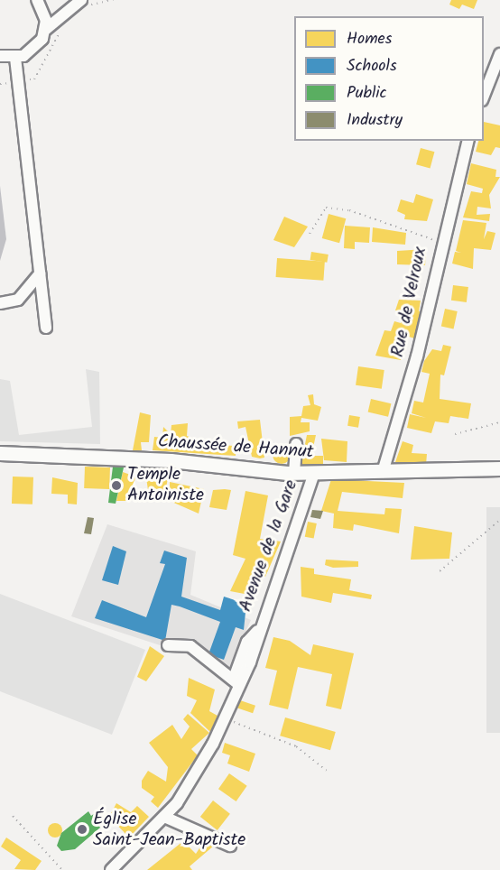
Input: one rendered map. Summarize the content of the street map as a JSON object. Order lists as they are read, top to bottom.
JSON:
{
  "streets": {
    "main road": ["Chaussée de Hannut"],
    "street": ["Rue de Velroux", "Avenue de la Gare"]
  },
  "crossings": [
    ["Rue de Velroux", "Chaussée de Hannut"],
    ["Chaussée de Hannut", "Avenue de la Gare"]
  ],
  "places": ["Temple Antoiniste", "Église Saint-Jean-Baptiste"],
  "legend": [
    "Homes",
    "Schools",
    "Public",
    "Industry"
  ]
}
